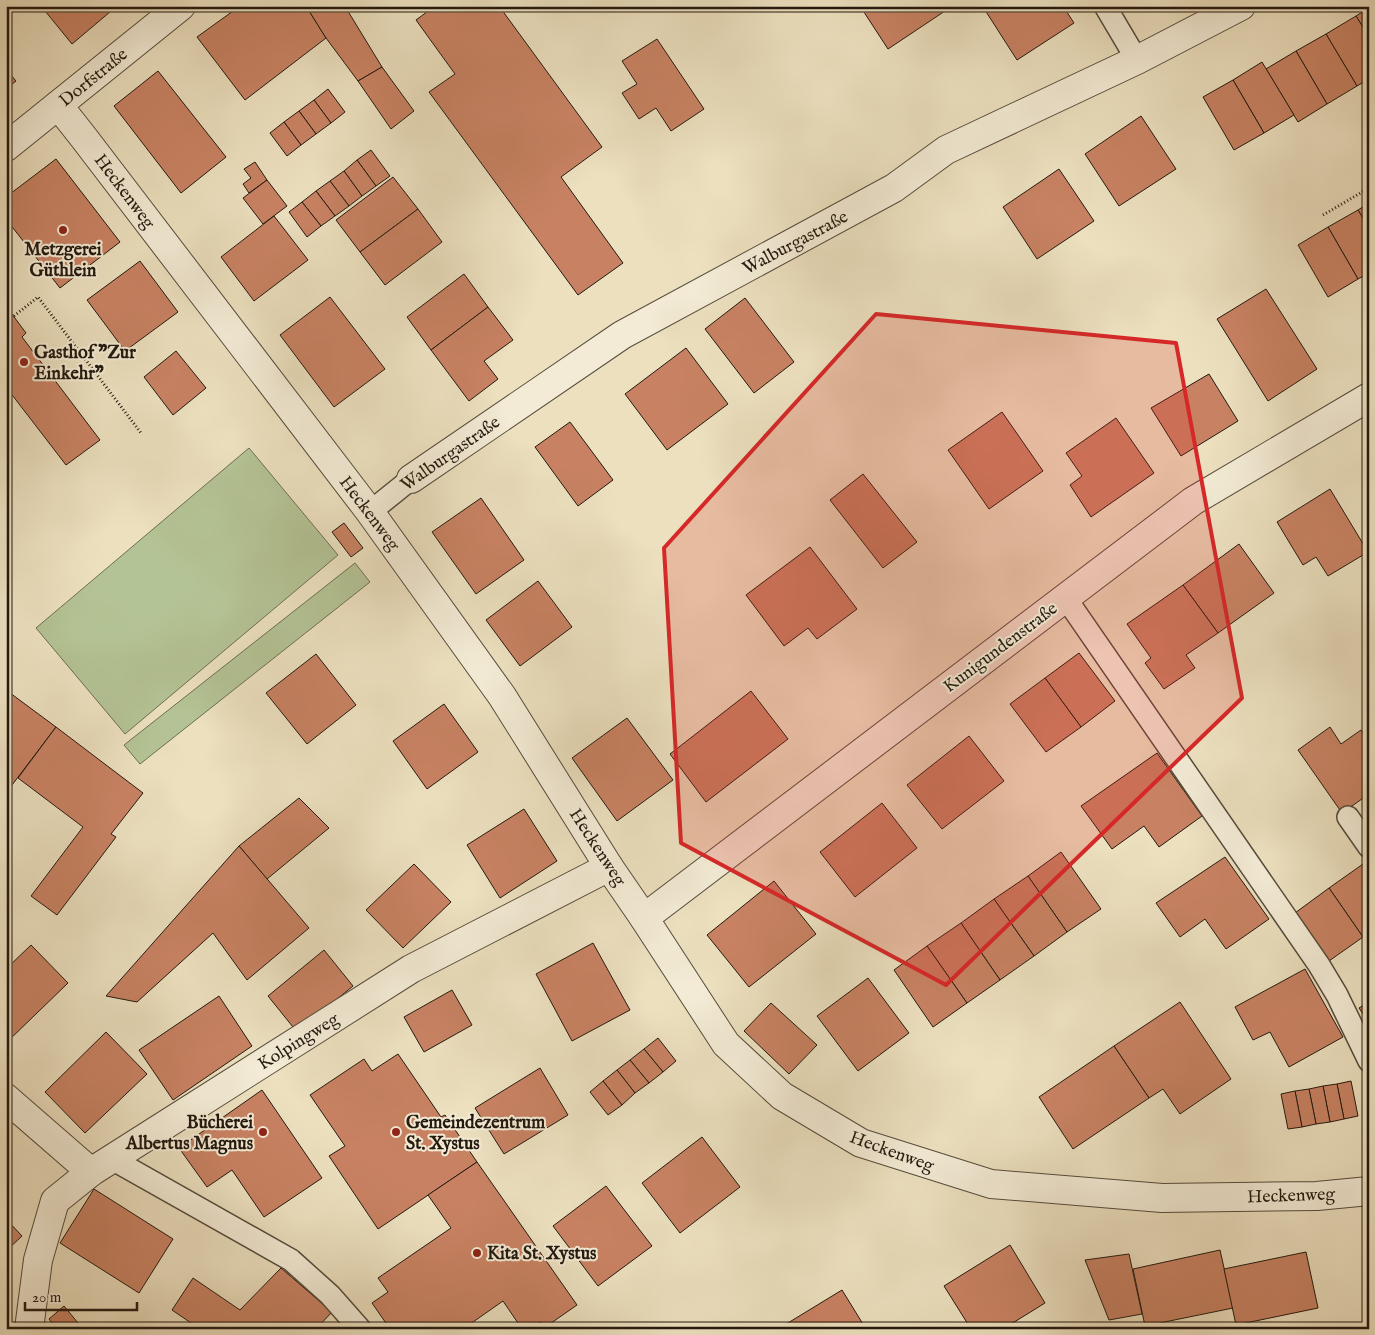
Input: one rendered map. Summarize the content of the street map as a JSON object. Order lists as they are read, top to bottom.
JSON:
{
  "streets": {
    "street": [
      "Dorfstraße",
      "Heckenweg",
      "Walburgastraße",
      "Kunigundenstraße",
      "Kolpingweg"
    ]
  },
  "crossings": [
    ["Dorfstraße", "Heckenweg"],
    ["Heckenweg", "Walburgastraße"],
    ["Heckenweg", "Kunigundenstraße"],
    ["Heckenweg", "Kolpingweg"]
  ],
  "places": [
    "Metzgerei Güthlein",
    "Gasthof \"Zur Einkehr\"",
    "Bücherei Albertus Magnus",
    "Gemeindezentrum St. Xystus",
    "Kita St. Xystus"
  ],
  "scale_bar": "20 m"
}
